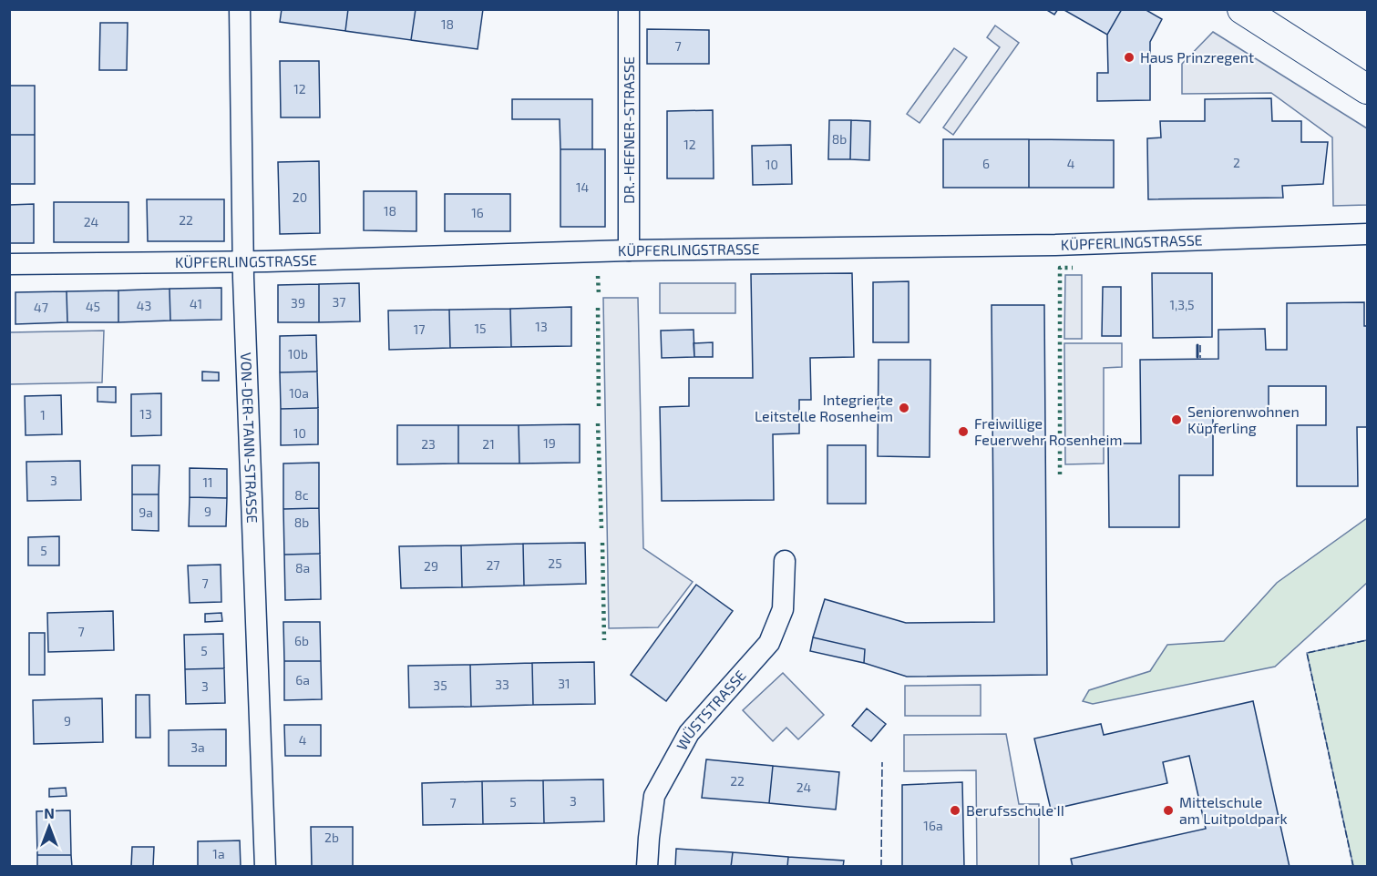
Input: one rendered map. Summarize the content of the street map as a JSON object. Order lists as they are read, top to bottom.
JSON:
{
  "streets": {
    "street": [
      "DR.-HEFNER-STRASSE",
      "KÜPFERLINGSTRASSE",
      "VON-DER-TANN-STRASSE",
      "WÜSTSTRASSE"
    ]
  },
  "crossings": [
    ["DR.-HEFNER-STRASSE", "KÜPFERLINGSTRASSE"],
    ["KÜPFERLINGSTRASSE", "VON-DER-TANN-STRASSE"]
  ],
  "places": [
    "Haus Prinzregent",
    "Integrierte Leitstelle Rosenheim",
    "Seniorenwohnen Küpferling",
    "Freiwillige Feuerwehr Rosenheim",
    "Berufsschule II",
    "Mittelschule am Luitpoldpark"
  ],
  "house_numbers": [
    "18",
    "7",
    "12",
    "8b",
    "12",
    "2",
    "6",
    "4",
    "10",
    "14",
    "20",
    "18",
    "16",
    "22",
    "24",
    "37",
    "39",
    "41",
    "1,3,5",
    "43",
    "45",
    "47",
    "13",
    "15",
    "17",
    "10b",
    "10a",
    "13",
    "1",
    "10",
    "19",
    "23",
    "21",
    "3",
    "11",
    "8c",
    "9",
    "9a",
    "8b",
    "5",
    "25",
    "27",
    "29",
    "8a",
    "7",
    "7",
    "6b",
    "5",
    "6a",
    "31",
    "33",
    "35",
    "3",
    "9",
    "4",
    "3a",
    "22",
    "24",
    "3",
    "5",
    "7",
    "16a",
    "2b",
    "1a"
  ],
  "north": "top"
}
